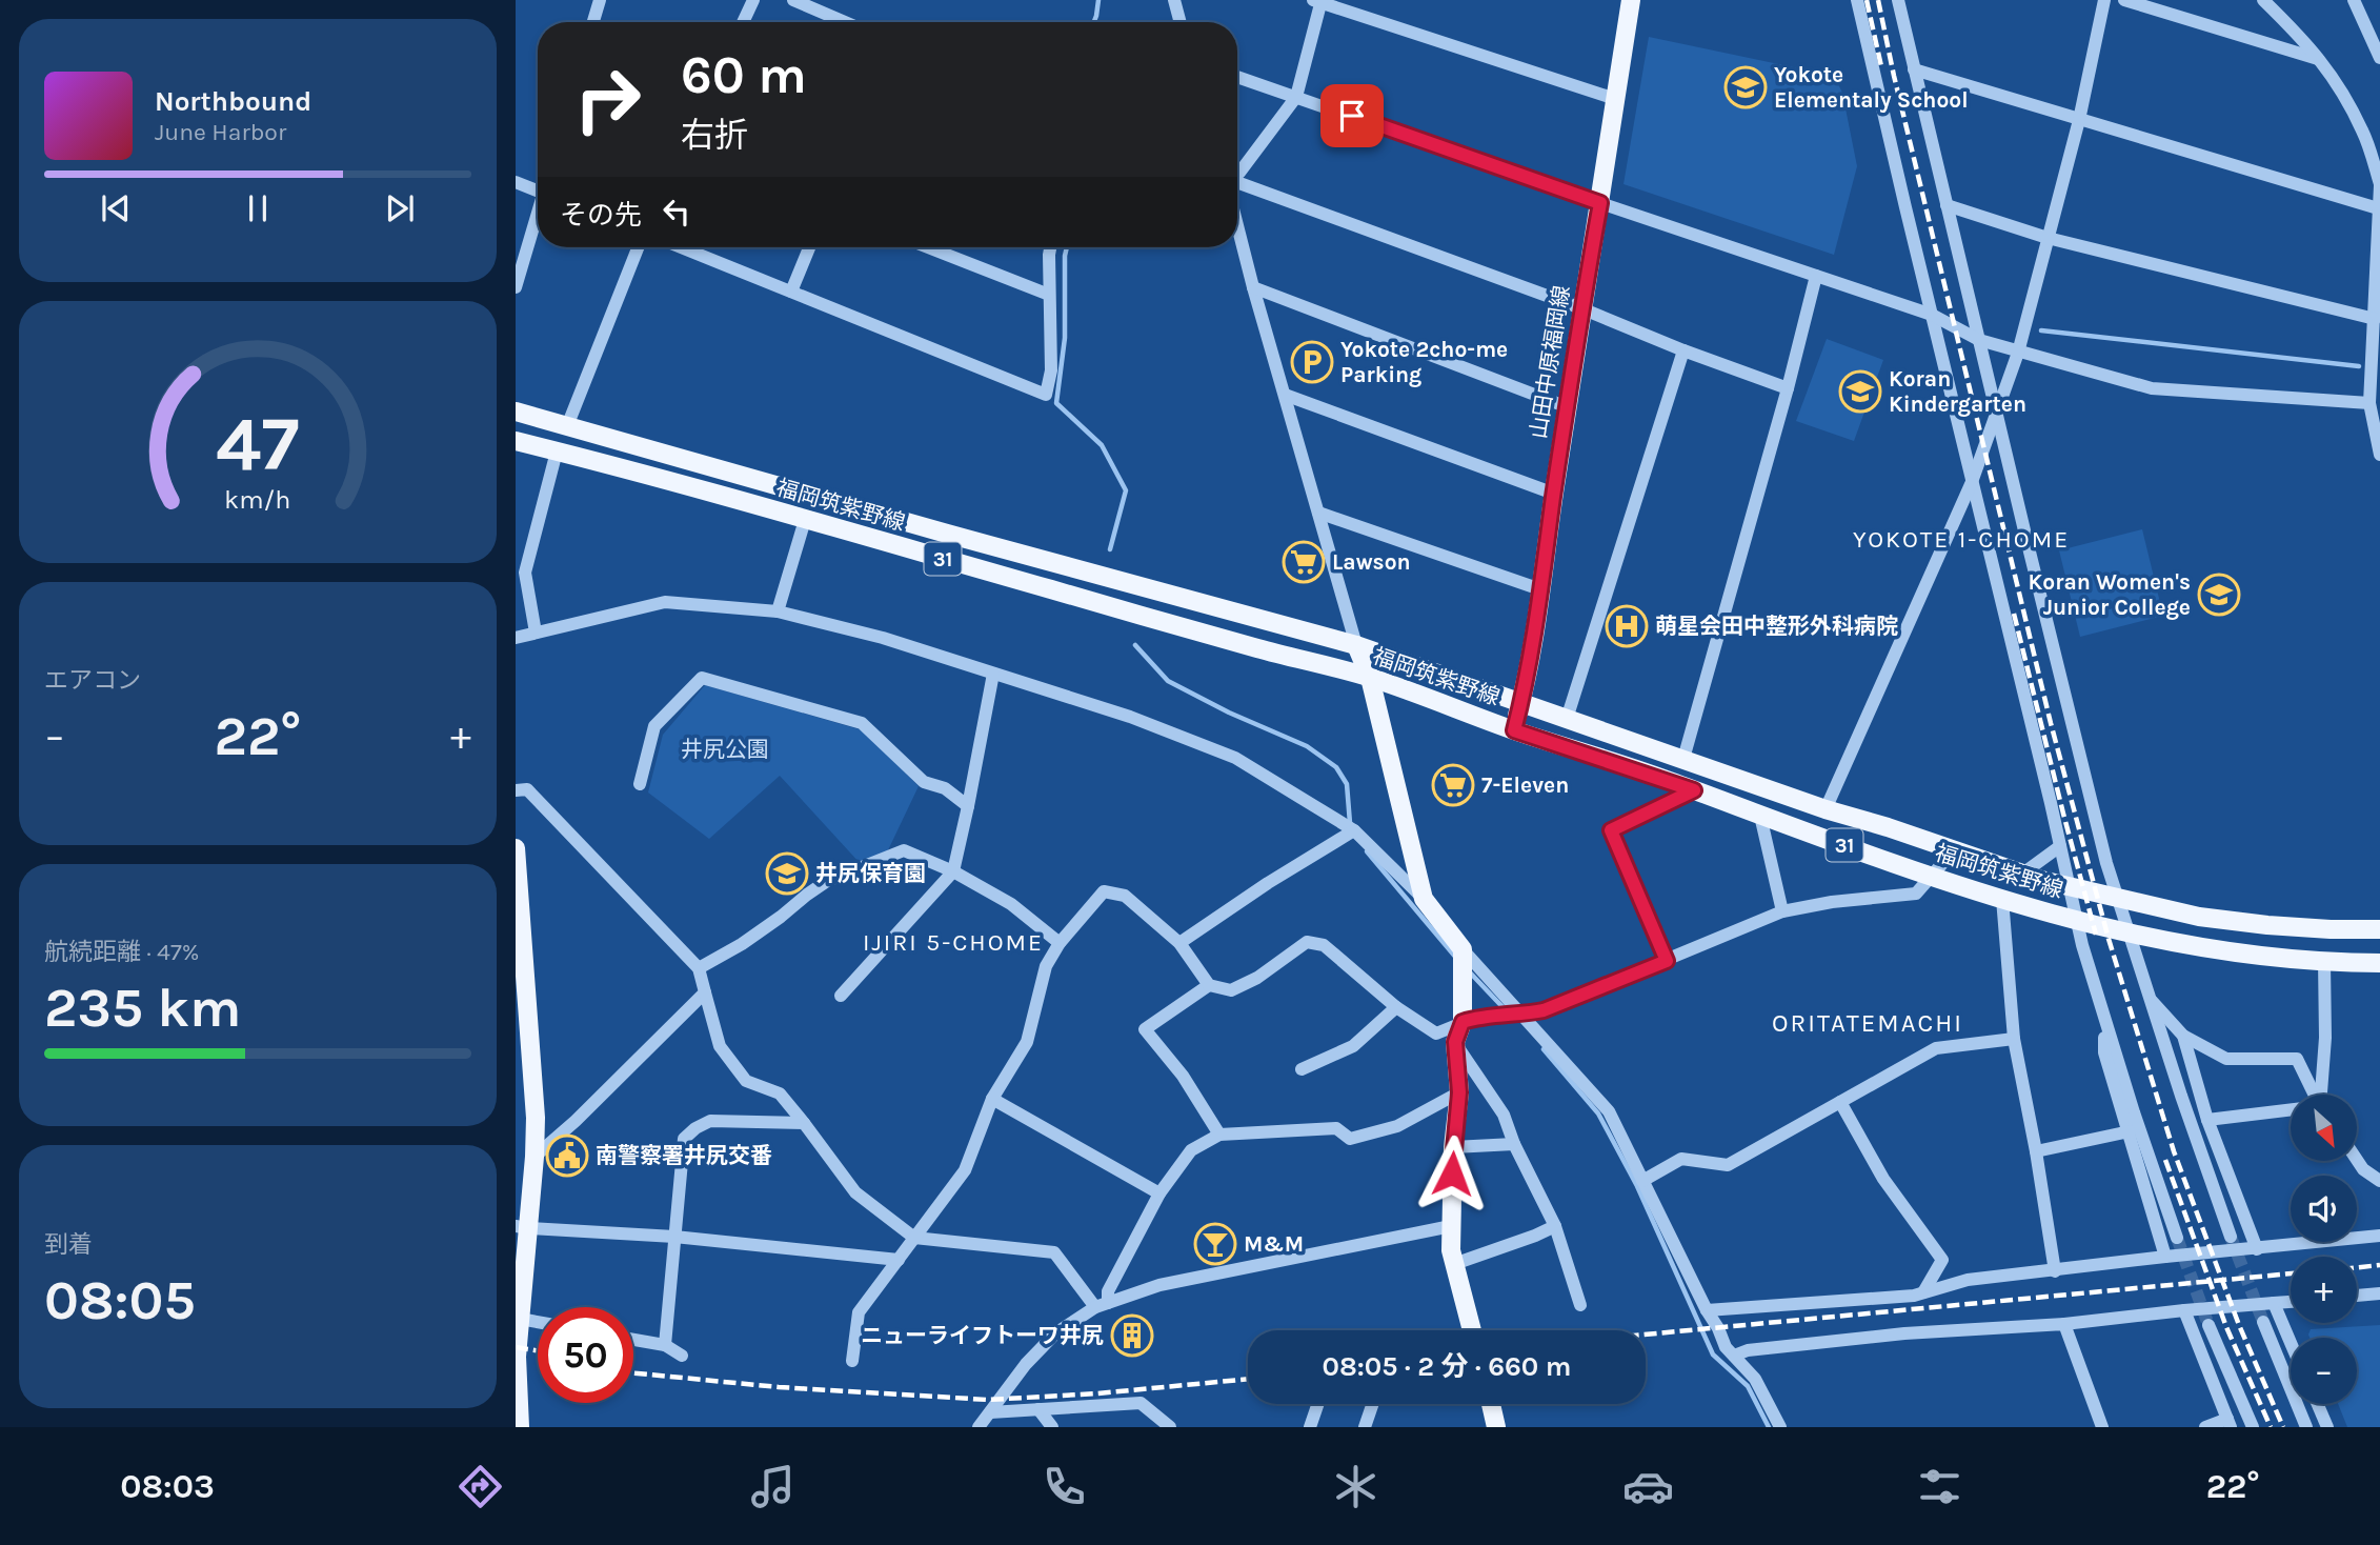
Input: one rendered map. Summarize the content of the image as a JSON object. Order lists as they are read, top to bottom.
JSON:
{
  "streets": {
    "main road": ["山田中原福岡線", "福岡筑紫野線", "31"]
  },
  "crossings": [
    ["山田中原福岡線", "福岡筑紫野線"]
  ],
  "districts": ["YOKOTE 1-CHOME", "IJIRI 5-CHOME", "ORITATEMACHI"],
  "parks": ["井尻公園"],
  "places": {
    "school or university": [
      "Yokote Elementaly School",
      "Koran Kindergarten",
      "Koran Women's Junior College",
      "井尻保育園"
    ],
    "parking": ["Yokote 2cho-me Parking"],
    "supermarket": ["Lawson", "7-Eleven"],
    "hospital": ["萌星会田中整形外科病院"],
    "public building": ["南警察署井尻交番"],
    "bar": ["M&M"],
    "building": ["ニューライフトーワ井尻"]
  },
  "north": "bottom right",
  "page": {
    "turn": ["60 m", "右折"],
    "song": ["Northbound", "June Harbor"],
    "then": "その先",
    "tile": [
      "エアコン",
      ["航続距離 · 47%", "235 km"],
      ["到着", "08:05"]
    ],
    "heat": ["−", "22°", "+"],
    "map_buttons": ["+", "−"],
    "limit": "50",
    "trip": "08:05 · 2 分 · 660 m",
    "tabs": ["08:03", "22°"],
    "gauge": ["47", "km/h"]
  }
}
